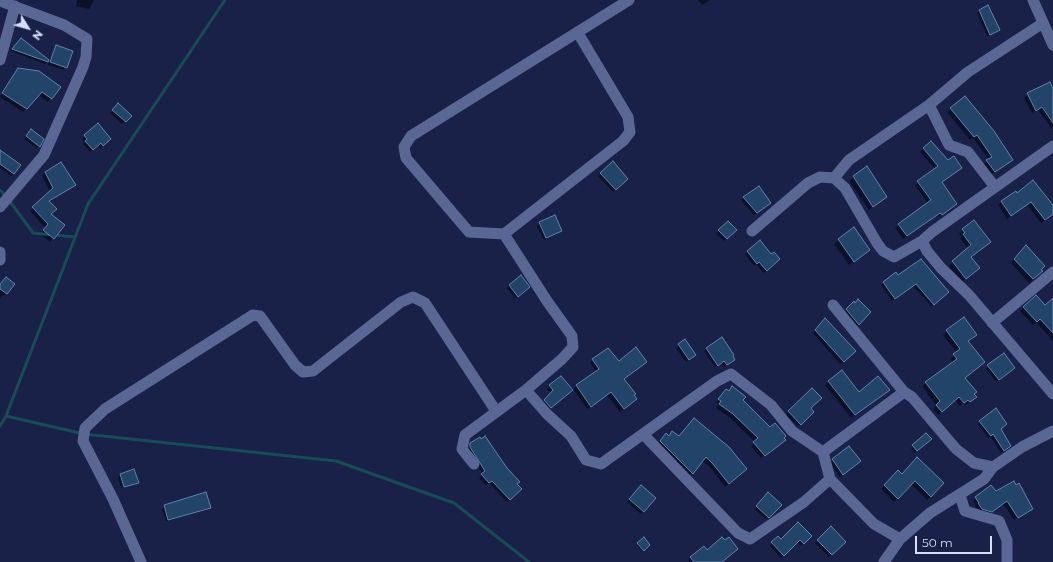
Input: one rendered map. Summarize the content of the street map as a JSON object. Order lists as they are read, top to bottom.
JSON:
{
  "scale_bar": "50 m",
  "north": "bottom right"
}
